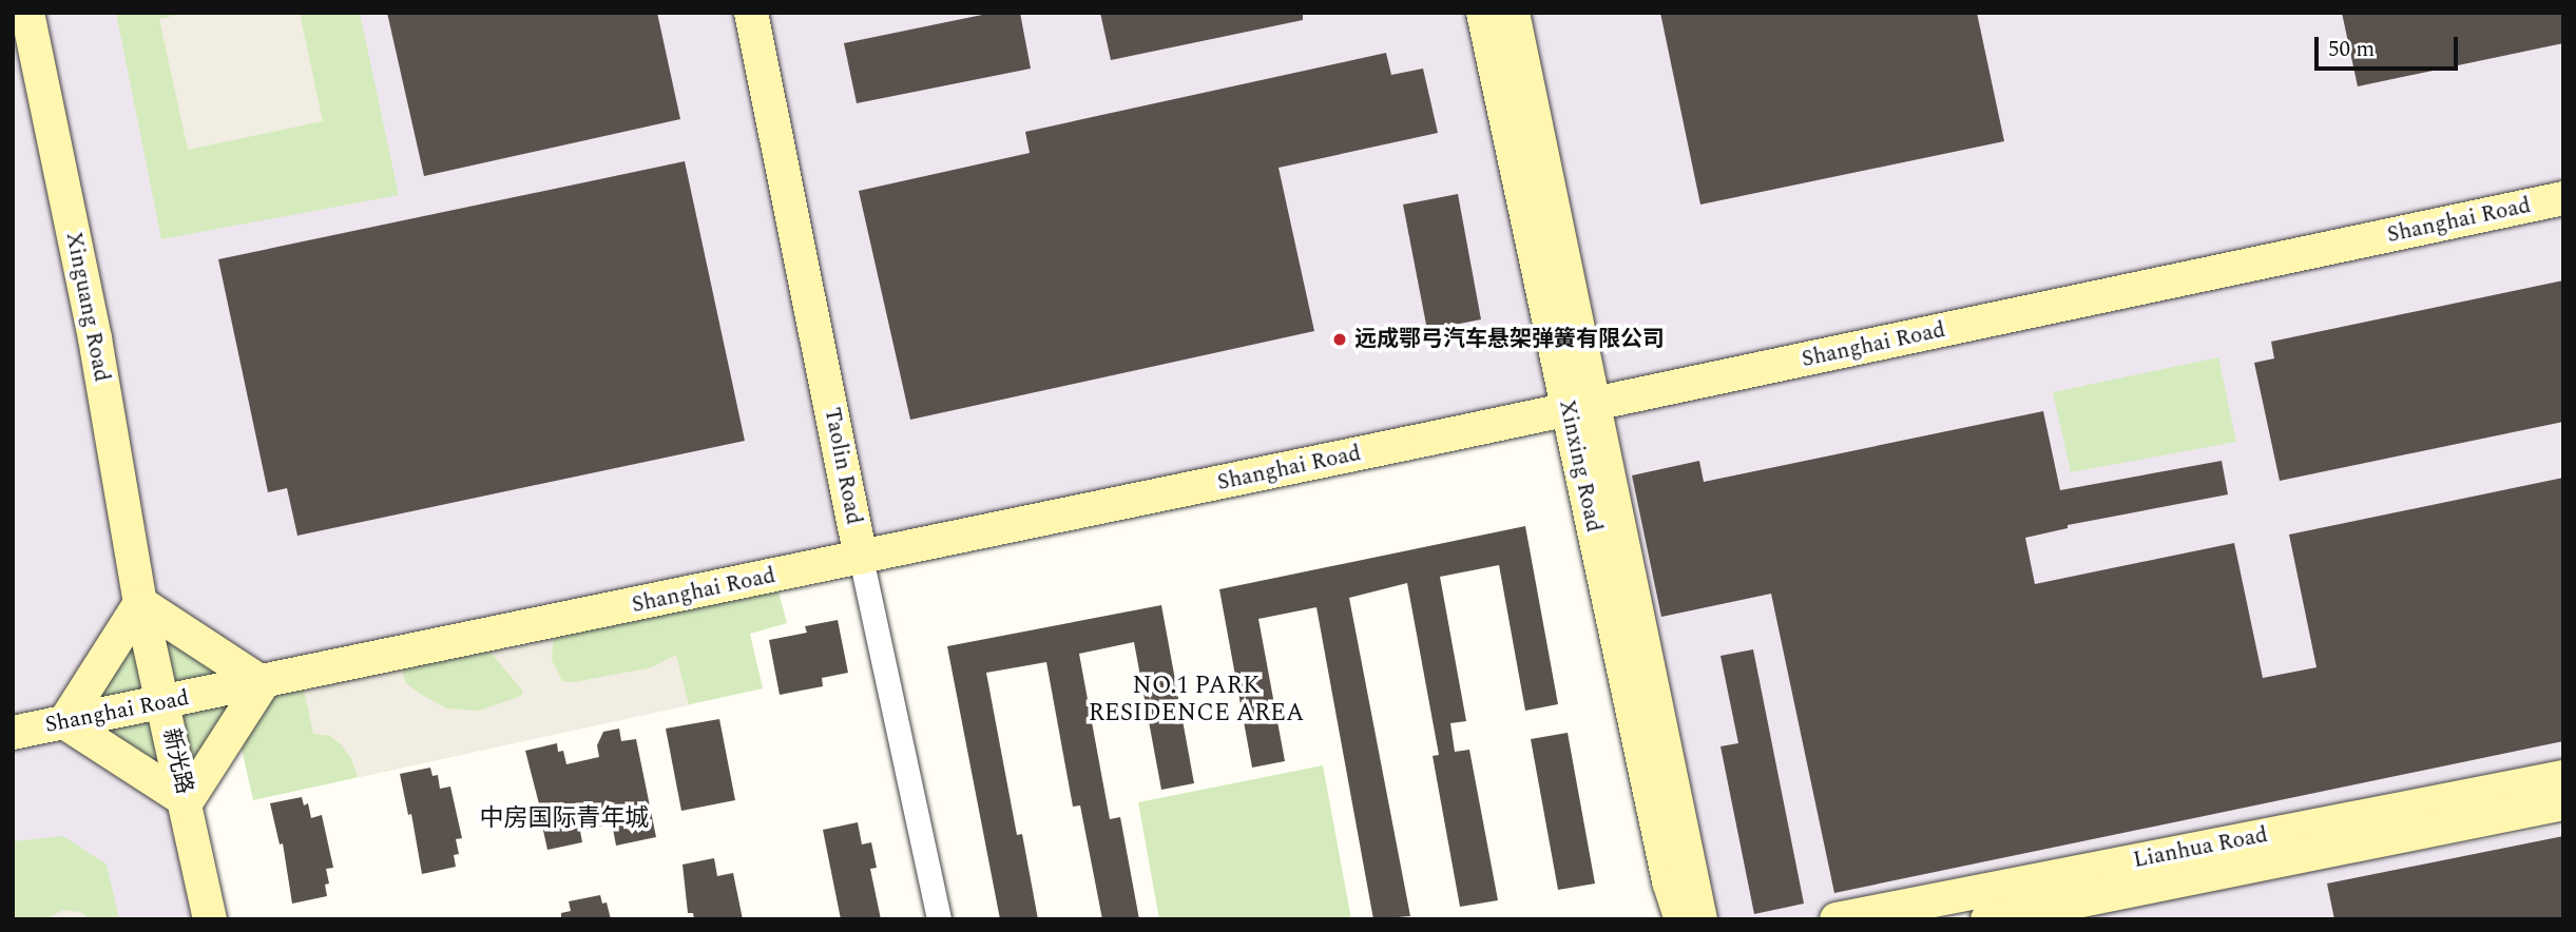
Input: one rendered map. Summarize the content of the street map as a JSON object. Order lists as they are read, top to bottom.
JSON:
{
  "streets": {
    "street": [
      "Shanghai Road",
      "Xinguang Road",
      "Taolin Road",
      "Xinxing Road",
      "新光路",
      "Lianhua Road"
    ]
  },
  "crossings": [
    ["Shanghai Road", "Taolin Road"],
    ["Shanghai Road", "Xinxing Road"],
    ["Shanghai Road", "新光路"],
    ["Xinguang Road", "新光路"]
  ],
  "districts": ["NO.1 PARK RESIDENCE AREA", "中房国际青年城"],
  "places": ["远成鄂弓汽车悬架弹簧有限公司"],
  "scale_bar": "50 m"
}
